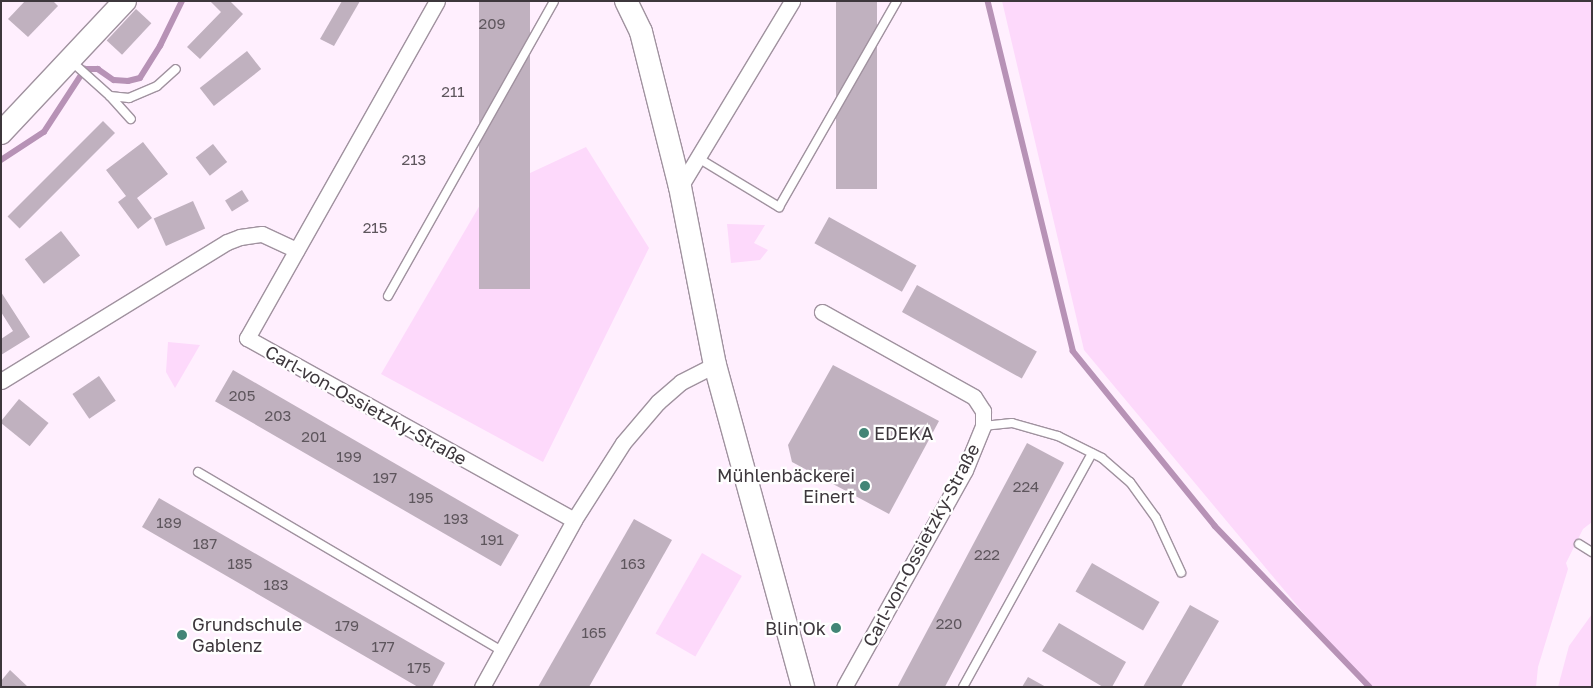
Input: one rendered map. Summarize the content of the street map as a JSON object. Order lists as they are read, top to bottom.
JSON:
{
  "streets": {
    "street": ["Carl-von-Ossietzky-Straße"]
  },
  "places": [
    "EDEKA",
    "Mühlenbäckerei Einert",
    "Blin'Ok",
    "Grundschule Gablenz"
  ],
  "house_numbers": [
    "209",
    "211",
    "213",
    "215",
    "205",
    "203",
    "201",
    "199",
    "197",
    "224",
    "195",
    "193",
    "189",
    "191",
    "187",
    "222",
    "185",
    "163",
    "183",
    "220",
    "179",
    "165",
    "177",
    "175"
  ]
}
